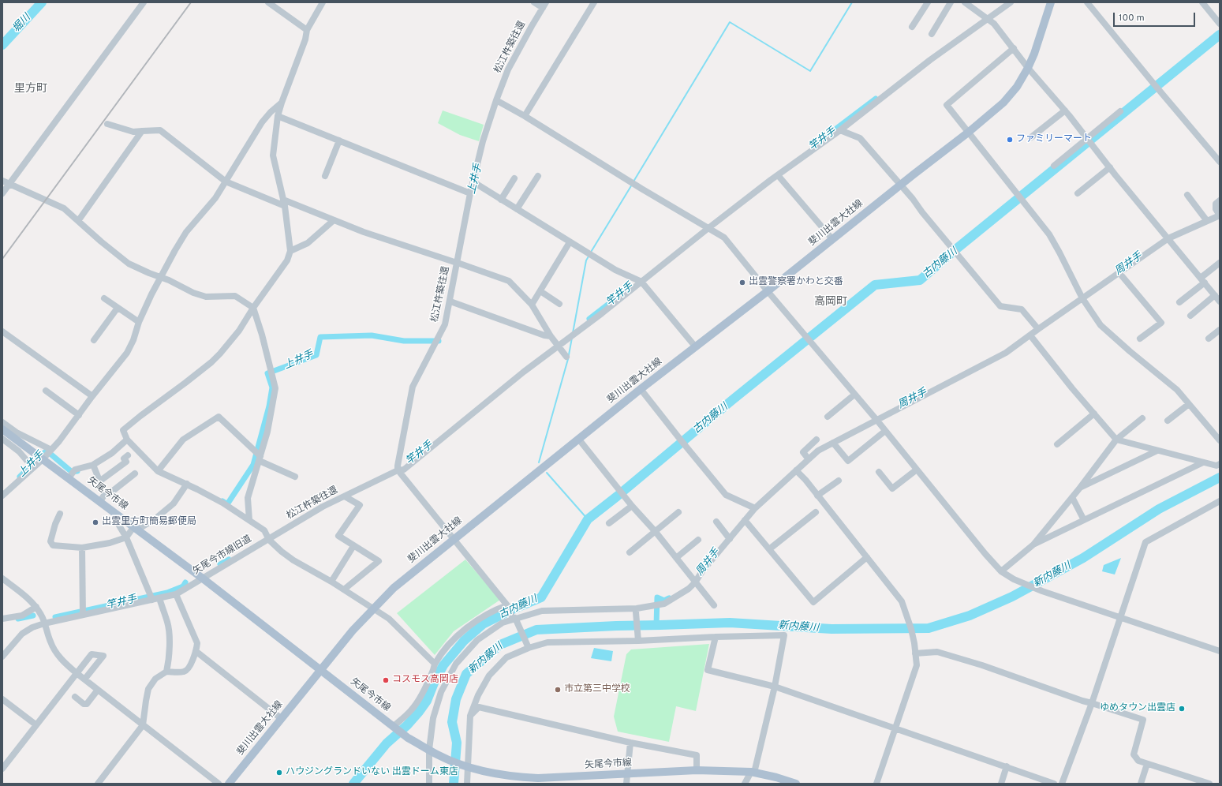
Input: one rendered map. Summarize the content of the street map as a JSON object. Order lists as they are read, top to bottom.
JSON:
{
  "streets": {
    "main road": ["斐川出雲大社線", "矢尾今市線"],
    "street": ["松江杵築往還", "矢尾今市線旧道"]
  },
  "crossings": [
    ["松江杵築往還", "矢尾今市線旧道"],
    ["斐川出雲大社線", "矢尾今市線"],
    ["矢尾今市線", "矢尾今市線旧道"]
  ],
  "districts": ["里方町", "高岡町"],
  "water": [
    "堀川",
    "竿井手",
    "上井手",
    "古内藤川",
    "周井手",
    "新内藤川"
  ],
  "places": [
    "ファミリーマート",
    "出雲警察署かわと交番",
    "出雲里方町簡易郵便局",
    "コスモス高岡店",
    "市立第三中学校",
    "ゆめタウン出雲店",
    "ハウジングランドいない 出雲ドーム東店"
  ],
  "scale_bar": "100 m"
}
